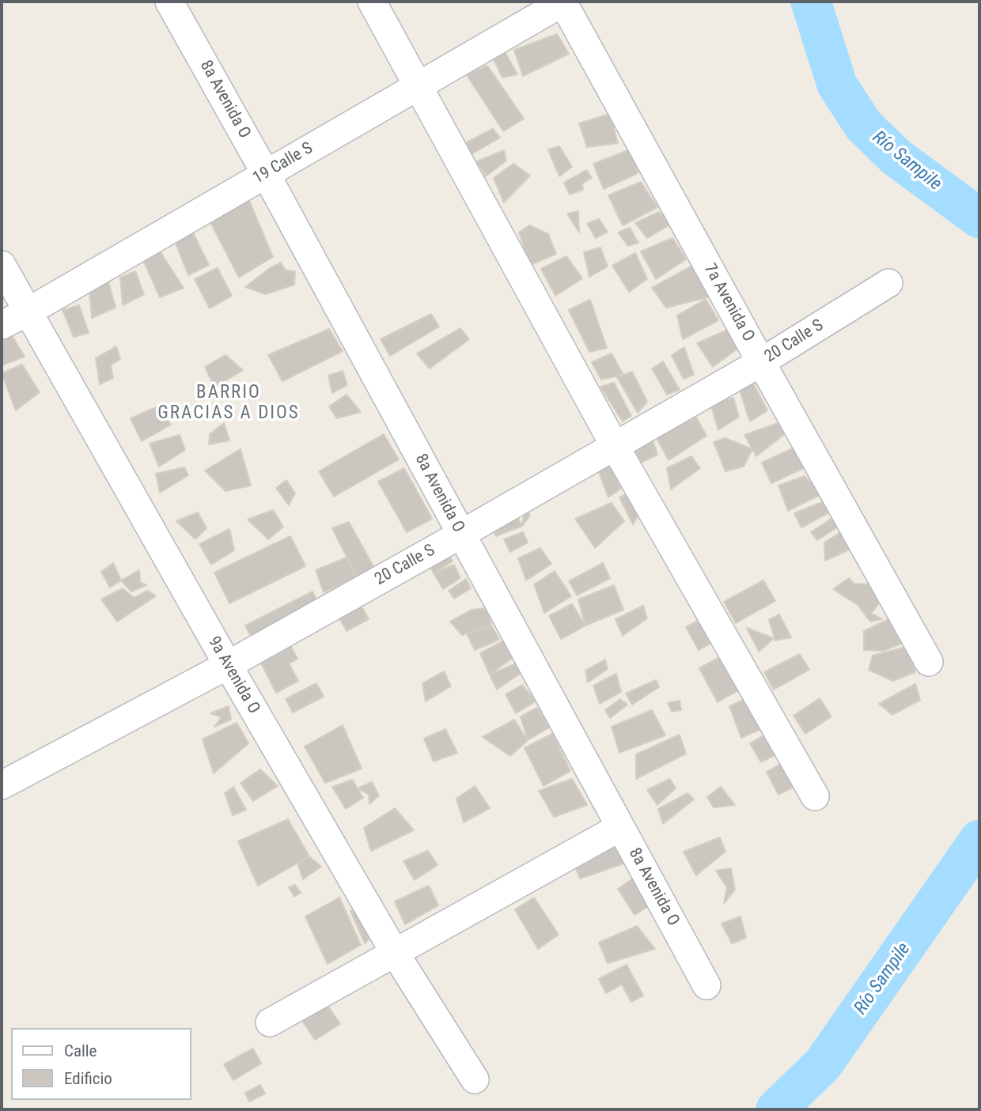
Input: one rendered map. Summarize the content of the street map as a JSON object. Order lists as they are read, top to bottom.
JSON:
{
  "streets": {
    "street": [
      "8a Avenida O",
      "19 Calle S",
      "7a Avenida O",
      "20 Calle S",
      "9a Avenida O"
    ]
  },
  "crossings": [
    ["8a Avenida O", "19 Calle S"],
    ["8a Avenida O", "20 Calle S"],
    ["19 Calle S", "7a Avenida O"],
    ["19 Calle S", "9a Avenida O"],
    ["7a Avenida O", "20 Calle S"],
    ["20 Calle S", "9a Avenida O"]
  ],
  "districts": ["BARRIO GRACIAS A DIOS"],
  "water": ["Río Sampile"],
  "legend": ["Calle", "Edificio"]
}
